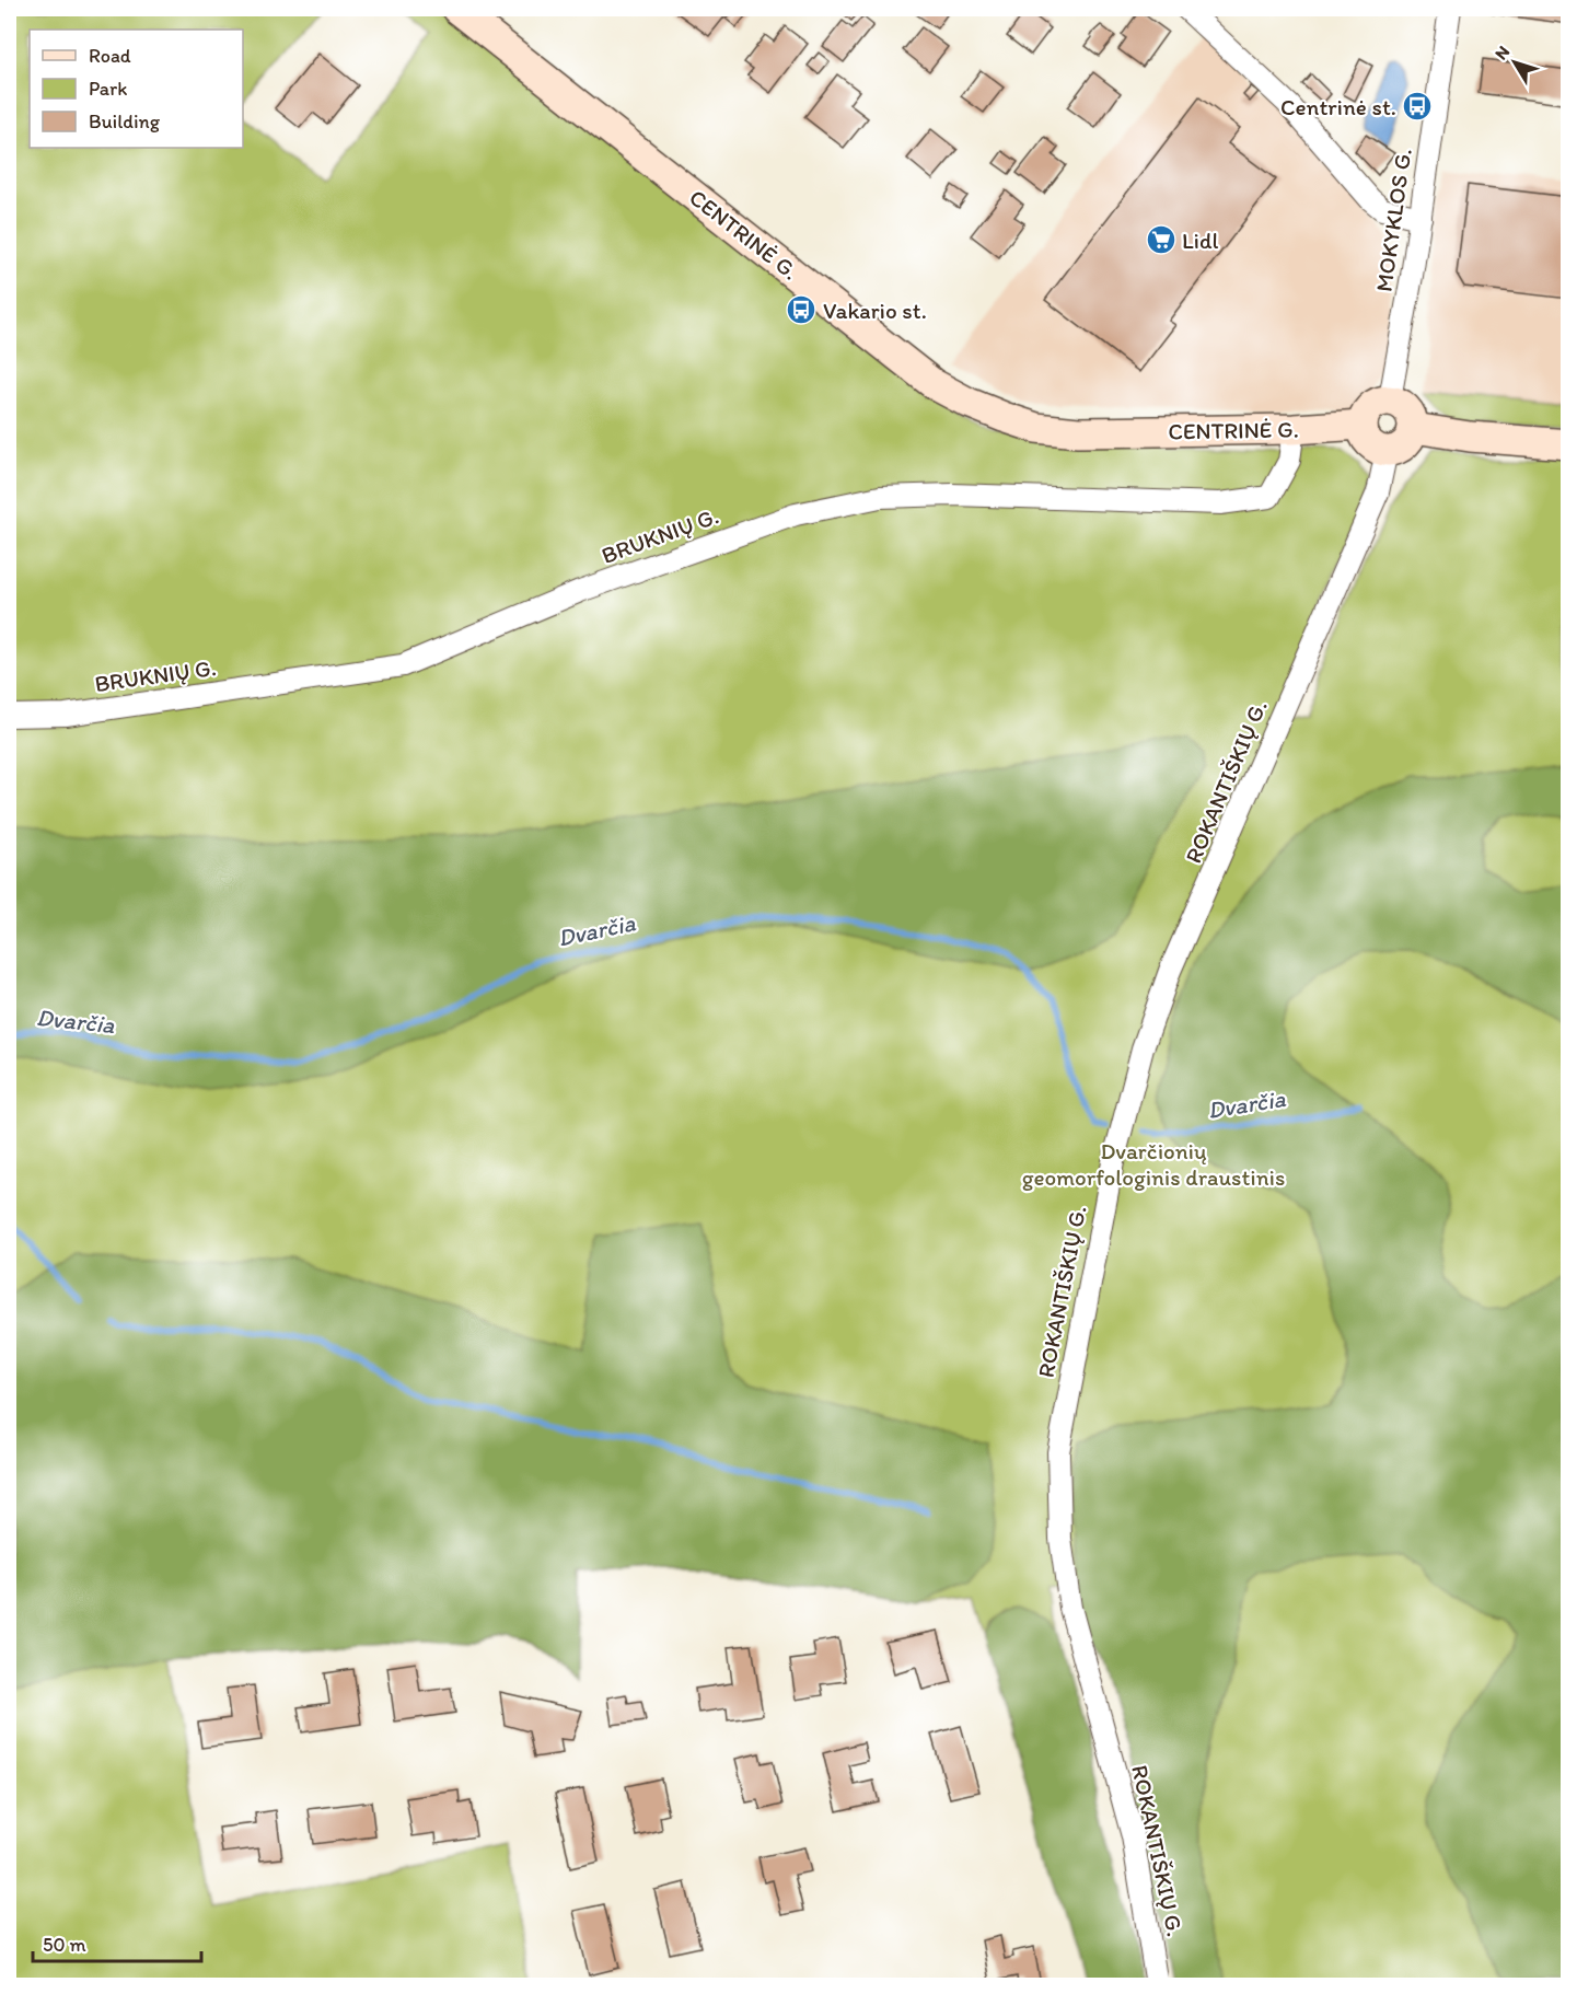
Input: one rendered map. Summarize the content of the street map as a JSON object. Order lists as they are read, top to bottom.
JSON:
{
  "streets": {
    "main road": ["CENTRINĖ G."],
    "street": ["MOKYKLOS G.", "BRUKNIŲ G.", "ROKANTIŠKIŲ G."]
  },
  "crossings": [
    ["MOKYKLOS G.", "CENTRINĖ G."],
    ["MOKYKLOS G.", "ROKANTIŠKIŲ G."],
    ["CENTRINĖ G.", "BRUKNIŲ G."],
    ["CENTRINĖ G.", "ROKANTIŠKIŲ G."]
  ],
  "water": ["Dvarčia"],
  "parks": ["Dvarčionių geomorfologinis draustinis"],
  "places": {
    "bus stop": ["Centrinė st.", "Vakario st."],
    "supermarket": ["Lidl"]
  },
  "legend": ["Road", "Park", "Building"],
  "scale_bar": "50 m",
  "north": "top left"
}
